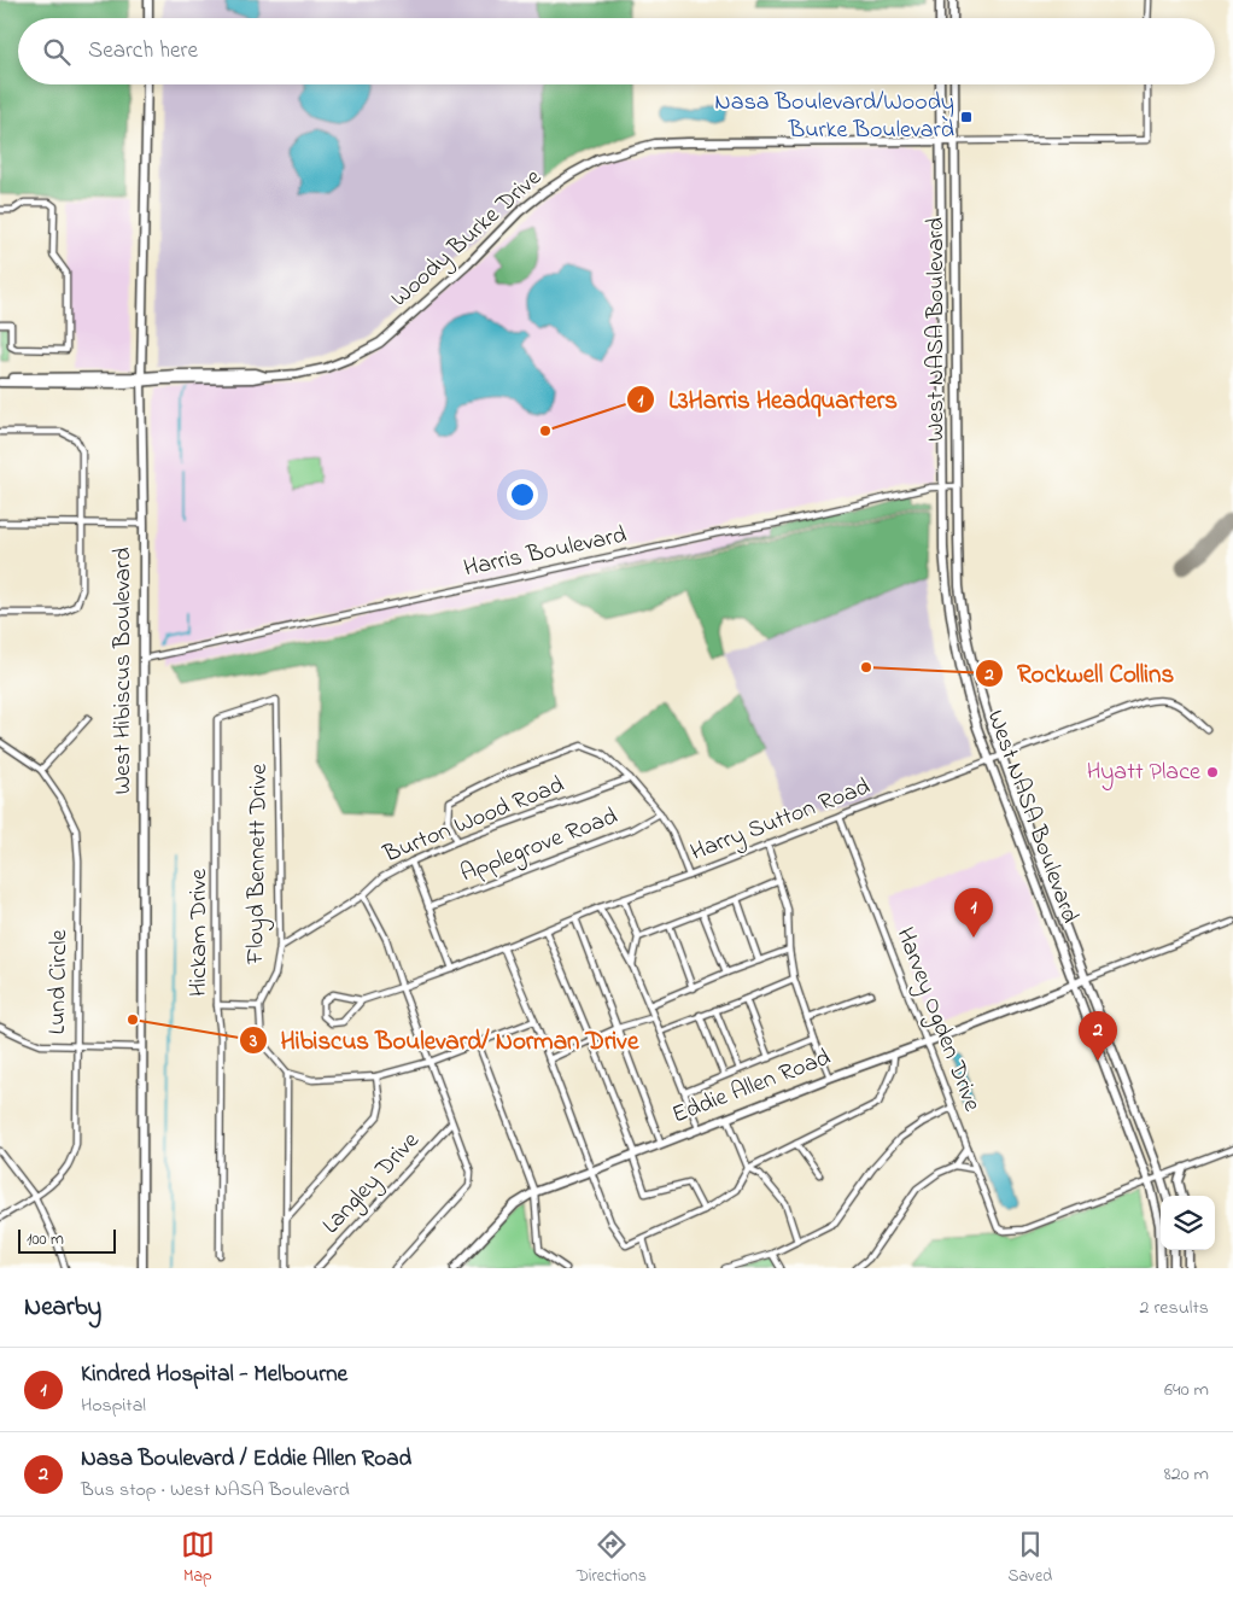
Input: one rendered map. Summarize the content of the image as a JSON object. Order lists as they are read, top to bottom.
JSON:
{
  "streets": {
    "street": [
      "Woody Burke Drive",
      "West NASA Boulevard",
      "Harris Boulevard",
      "West Hibiscus Boulevard",
      "Burton Wood Road",
      "Harry Sutton Road",
      "Applegrove Road",
      "Floyd Bennett Drive",
      "Hickam Drive",
      "Lund Circle",
      "Harvey Ogden Drive",
      "Eddie Allen Road",
      "Langley Drive"
    ]
  },
  "crossings": [
    ["Woody Burke Drive", "West NASA Boulevard"],
    ["Woody Burke Drive", "West Hibiscus Boulevard"],
    ["West NASA Boulevard", "Harris Boulevard"],
    ["West NASA Boulevard", "Harry Sutton Road"],
    ["West NASA Boulevard", "Harvey Ogden Drive"],
    ["West NASA Boulevard", "Eddie Allen Road"],
    ["Harris Boulevard", "West Hibiscus Boulevard"],
    ["Burton Wood Road", "Floyd Bennett Drive"],
    ["Harry Sutton Road", "Harvey Ogden Drive"],
    ["Floyd Bennett Drive", "Hickam Drive"],
    ["Harvey Ogden Drive", "Eddie Allen Road"]
  ],
  "places": {
    "transit": ["Nasa Boulevard/Woody Burke Boulevard"],
    "other": [
      "L3Harris Headquarters",
      "Rockwell Collins",
      "Hyatt Place",
      "Hibiscus Boulevard/ Norman Drive"
    ]
  },
  "scale_bar": "100 m",
  "page": {
    "search": "Search here",
    "pins": ["1", "2"],
    "scale": "100 m",
    "heading": ["Nearby", "2 results"],
    "list": [
      {
        "mark": "1",
        "name": "Kindred Hospital - Melbourne",
        "note": "Hospital",
        "value": "640 m"
      },
      {
        "mark": "2",
        "name": "Nasa Boulevard / Eddie Allen Road",
        "note": "Bus stop · West NASA Boulevard",
        "value": "820 m"
      }
    ],
    "nav": ["Map", "Directions", "Saved"]
  }
}
